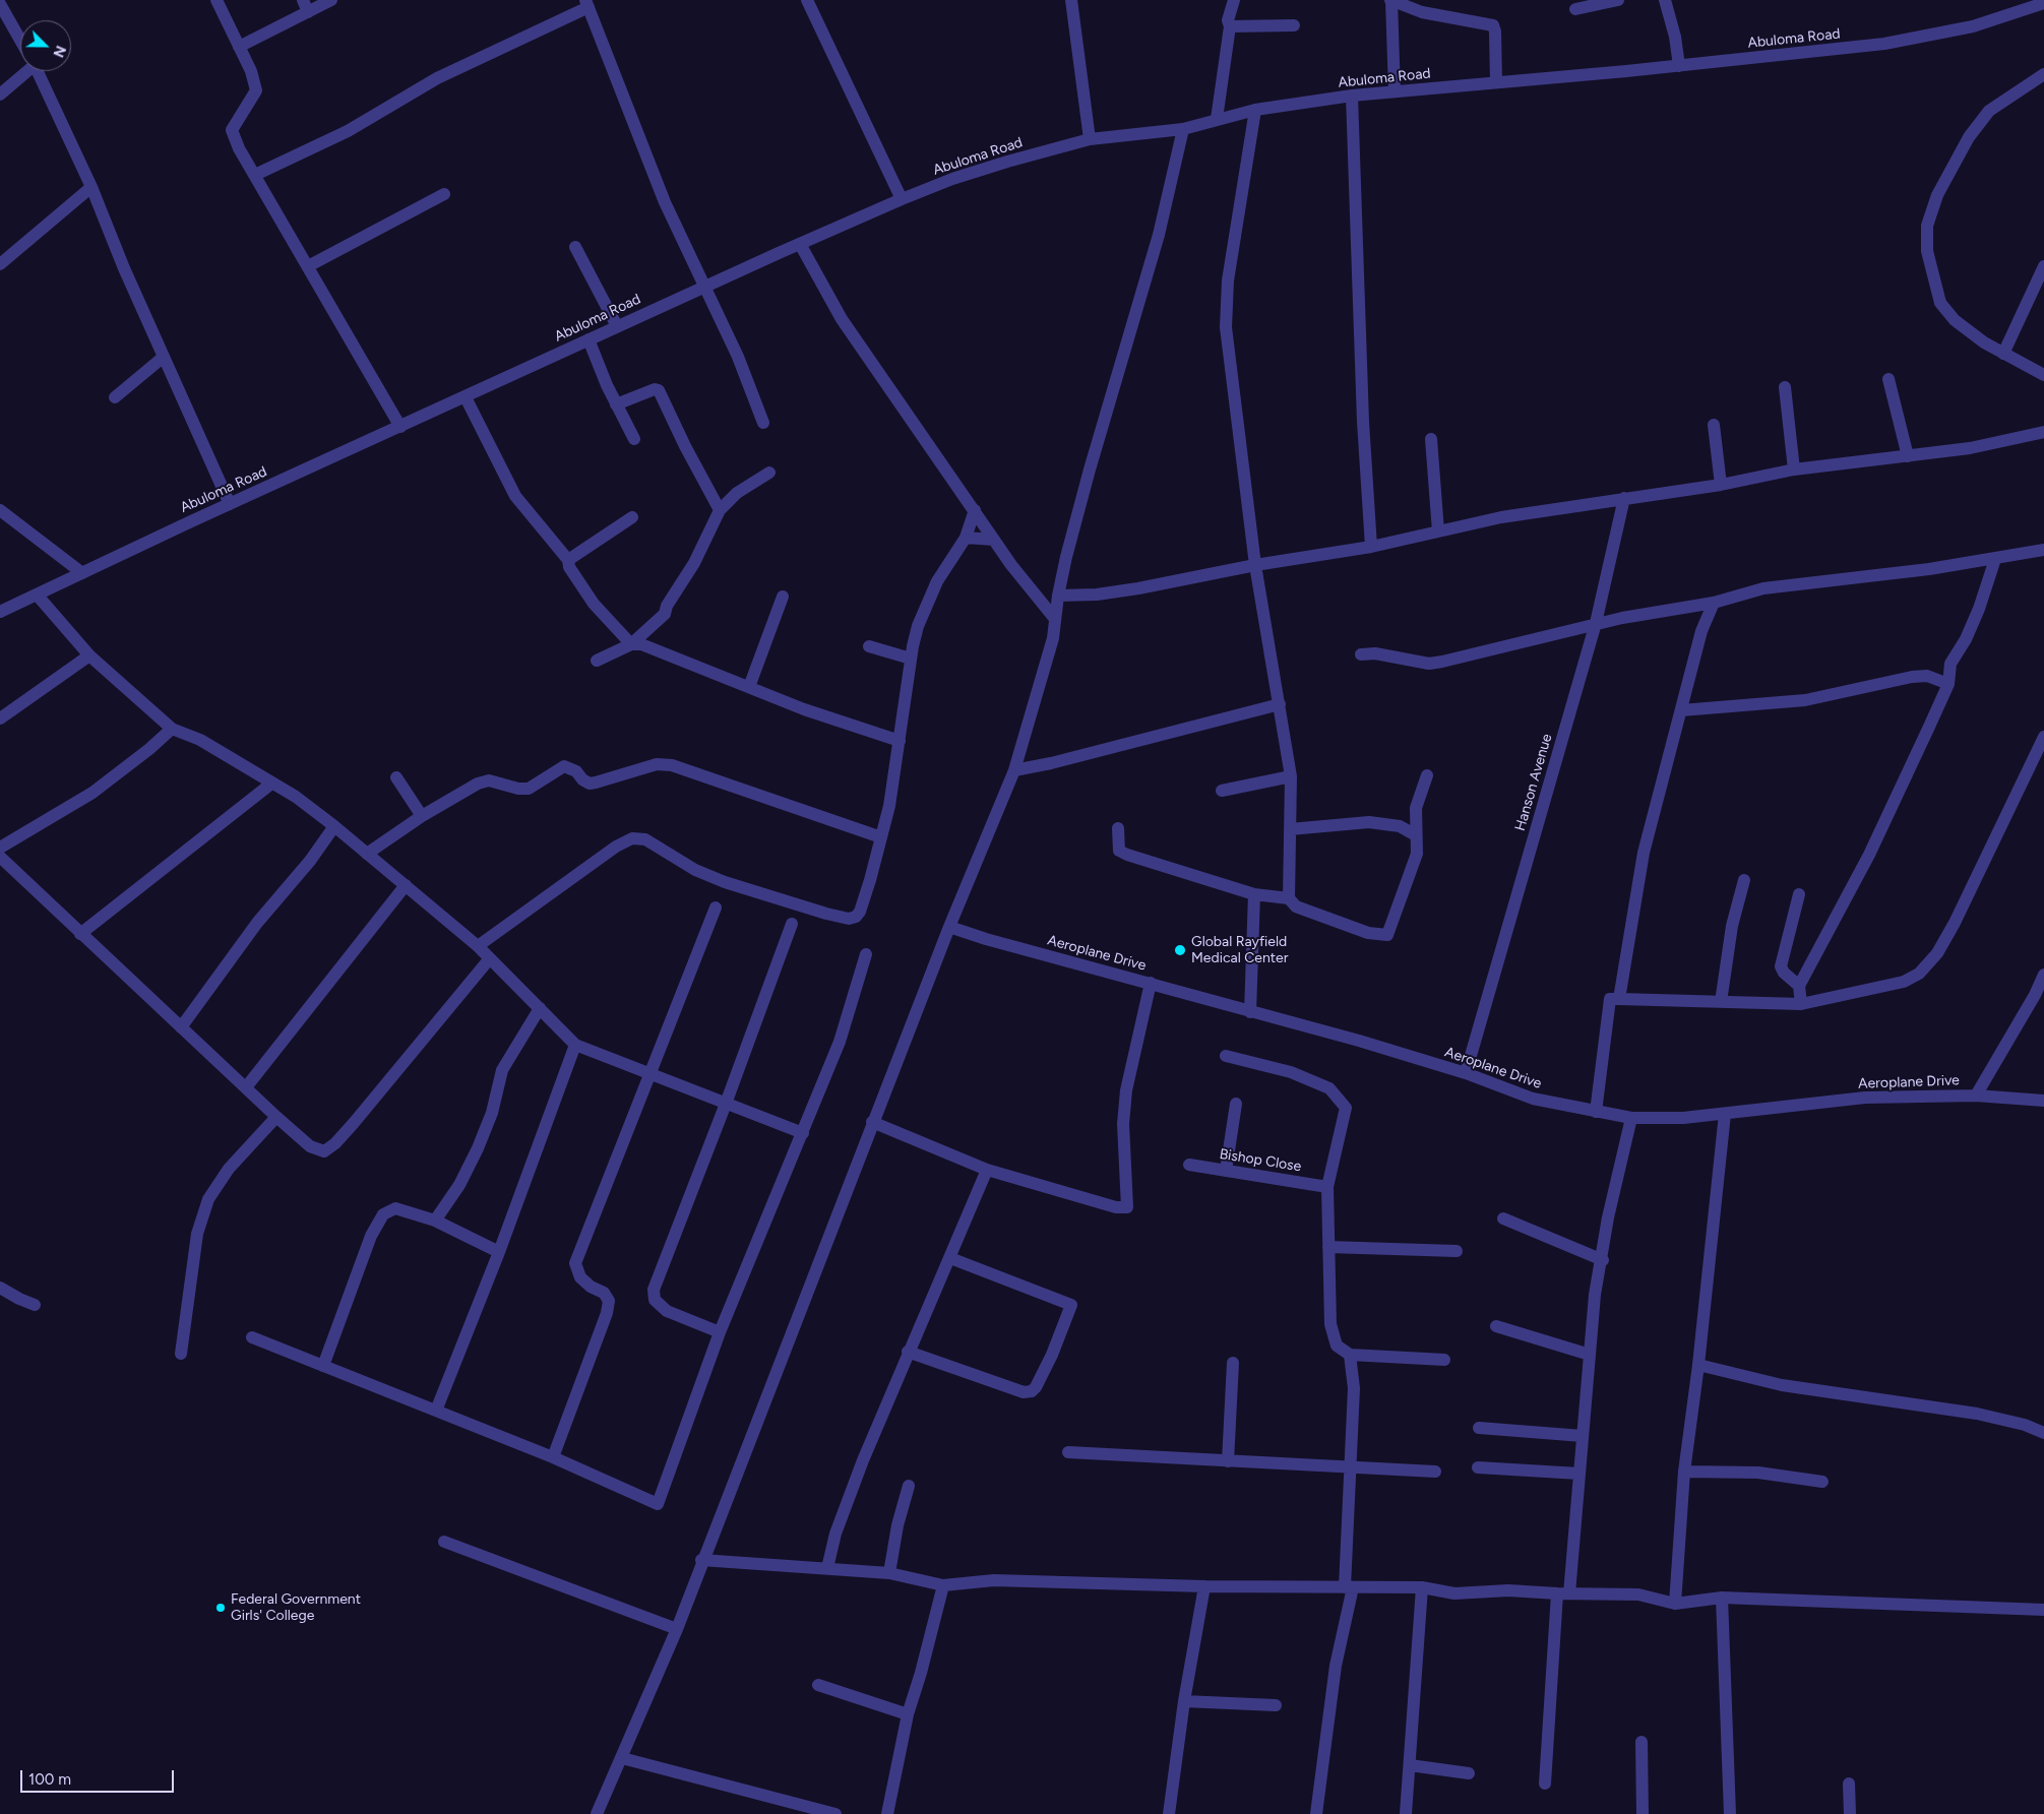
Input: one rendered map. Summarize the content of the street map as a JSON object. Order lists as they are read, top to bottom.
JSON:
{
  "streets": {
    "street": [
      "Abuloma Road",
      "Hanson Avenue",
      "Aeroplane Drive",
      "Bishop Close"
    ]
  },
  "crossings": [
    ["Hanson Avenue", "Aeroplane Drive"]
  ],
  "places": ["Global Rayfield Medical Center", "Federal Government Girls' College"],
  "scale_bar": "100 m",
  "north": "bottom right"
}
